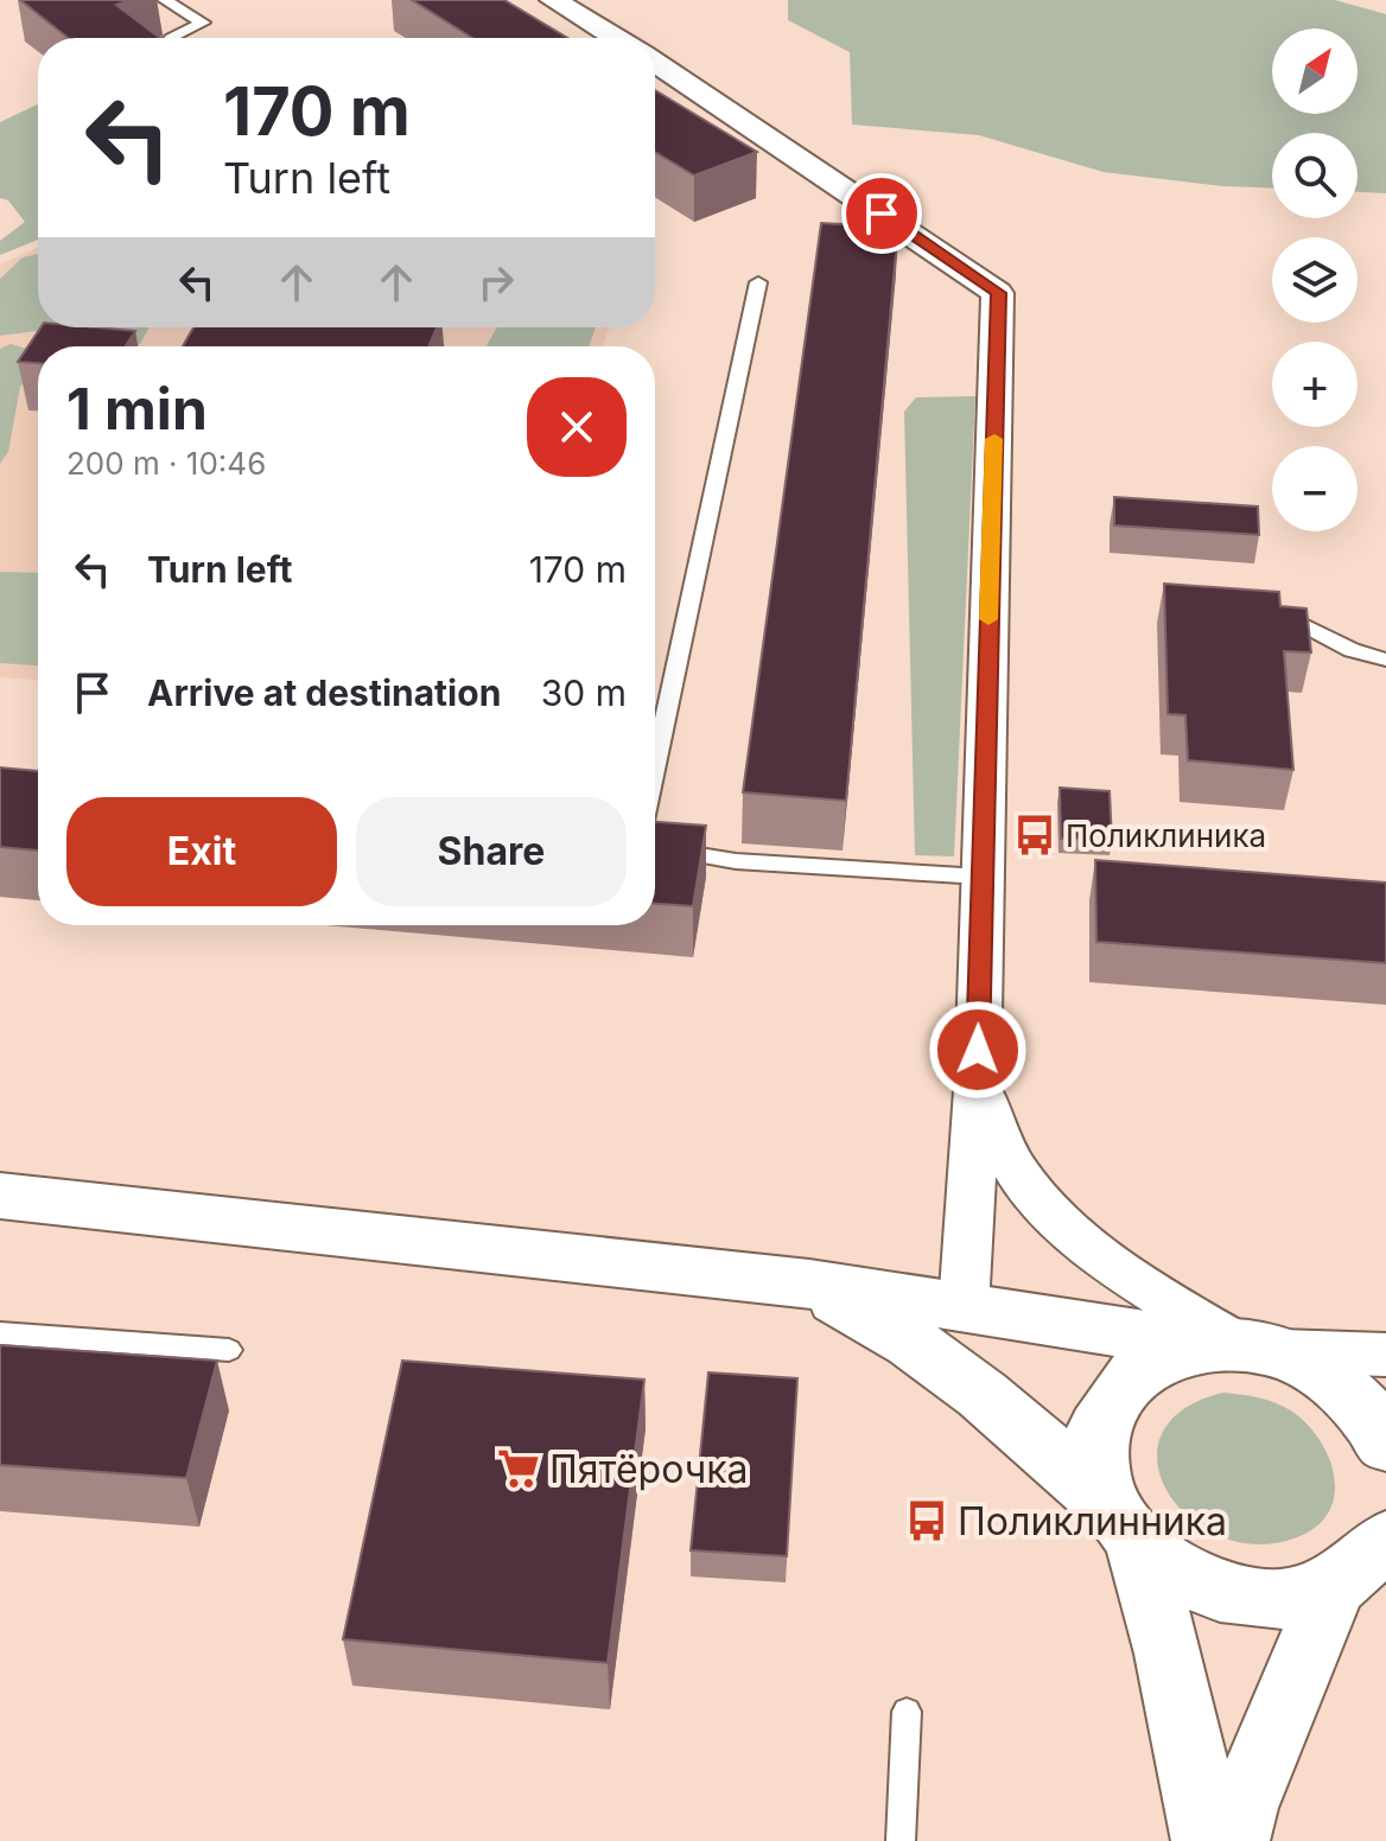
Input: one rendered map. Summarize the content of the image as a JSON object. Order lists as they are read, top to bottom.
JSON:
{
  "places": {
    "bus stop": ["Поликлиника", "Поликлинника"],
    "supermarket": ["Пятёрочка"]
  },
  "north": "top right",
  "page": {
    "map_buttons": ["+", "−"],
    "turn": ["170 m", "Turn left"],
    "heading": ["1 min", "200 m · 10:46"],
    "list": [
      {
        "name": "Turn left",
        "value": "170 m"
      },
      {
        "name": "Arrive at destination",
        "value": "30 m"
      }
    ],
    "buttons": ["Exit", "Share"]
  }
}
